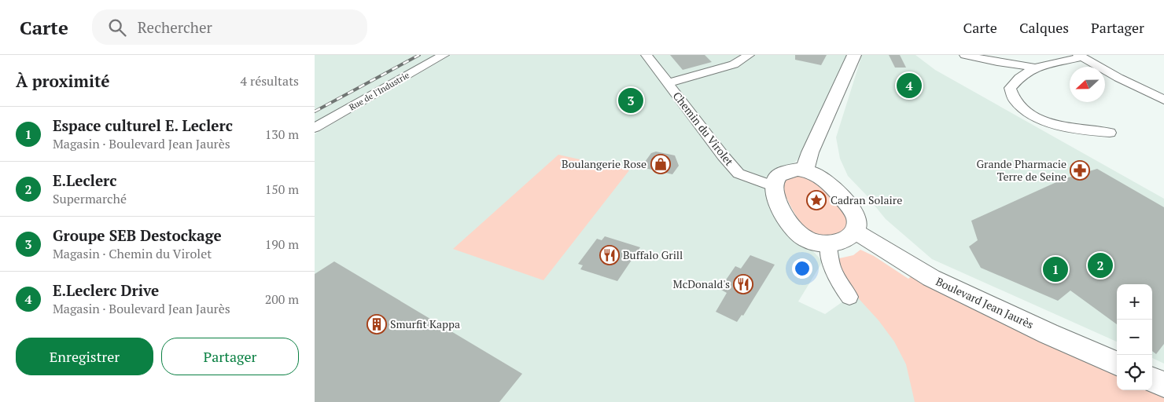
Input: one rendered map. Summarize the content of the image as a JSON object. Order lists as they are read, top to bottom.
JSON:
{
  "streets": {
    "main road": ["Boulevard Jean Jaurès"],
    "street": ["Rue de l'Industrie", "Chemin du Virolet"]
  },
  "crossings": [
    ["Chemin du Virolet", "Boulevard Jean Jaurès"]
  ],
  "places": {
    "shop": ["Boulangerie Rose"],
    "pharmacy": ["Grande Pharmacie Terre de Seine"],
    "place": ["Cadran Solaire"],
    "restaurant": ["Buffalo Grill", "McDonald's"],
    "building": ["Smurfit Kappa"]
  },
  "north": "left",
  "page": {
    "header": "Carte",
    "search": "Rechercher",
    "nav": ["Carte", "Calques", "Partager"],
    "heading": ["À proximité", "4 résultats"],
    "pins": [
      "4",
      "3",
      "2",
      "1"
    ],
    "list": [
      {
        "mark": "1",
        "name": "Espace culturel E. Leclerc",
        "note": "Magasin · Boulevard Jean Jaurès",
        "value": "130 m"
      },
      {
        "mark": "2",
        "name": "E.Leclerc",
        "note": "Supermarché",
        "value": "150 m"
      },
      {
        "mark": "3",
        "name": "Groupe SEB Destockage",
        "note": "Magasin · Chemin du Virolet",
        "value": "190 m"
      },
      {
        "mark": "4",
        "name": "E.Leclerc Drive",
        "note": "Magasin · Boulevard Jean Jaurès",
        "value": "200 m"
      }
    ],
    "map_buttons": ["+", "−"],
    "buttons": ["Enregistrer", "Partager"]
  }
}
